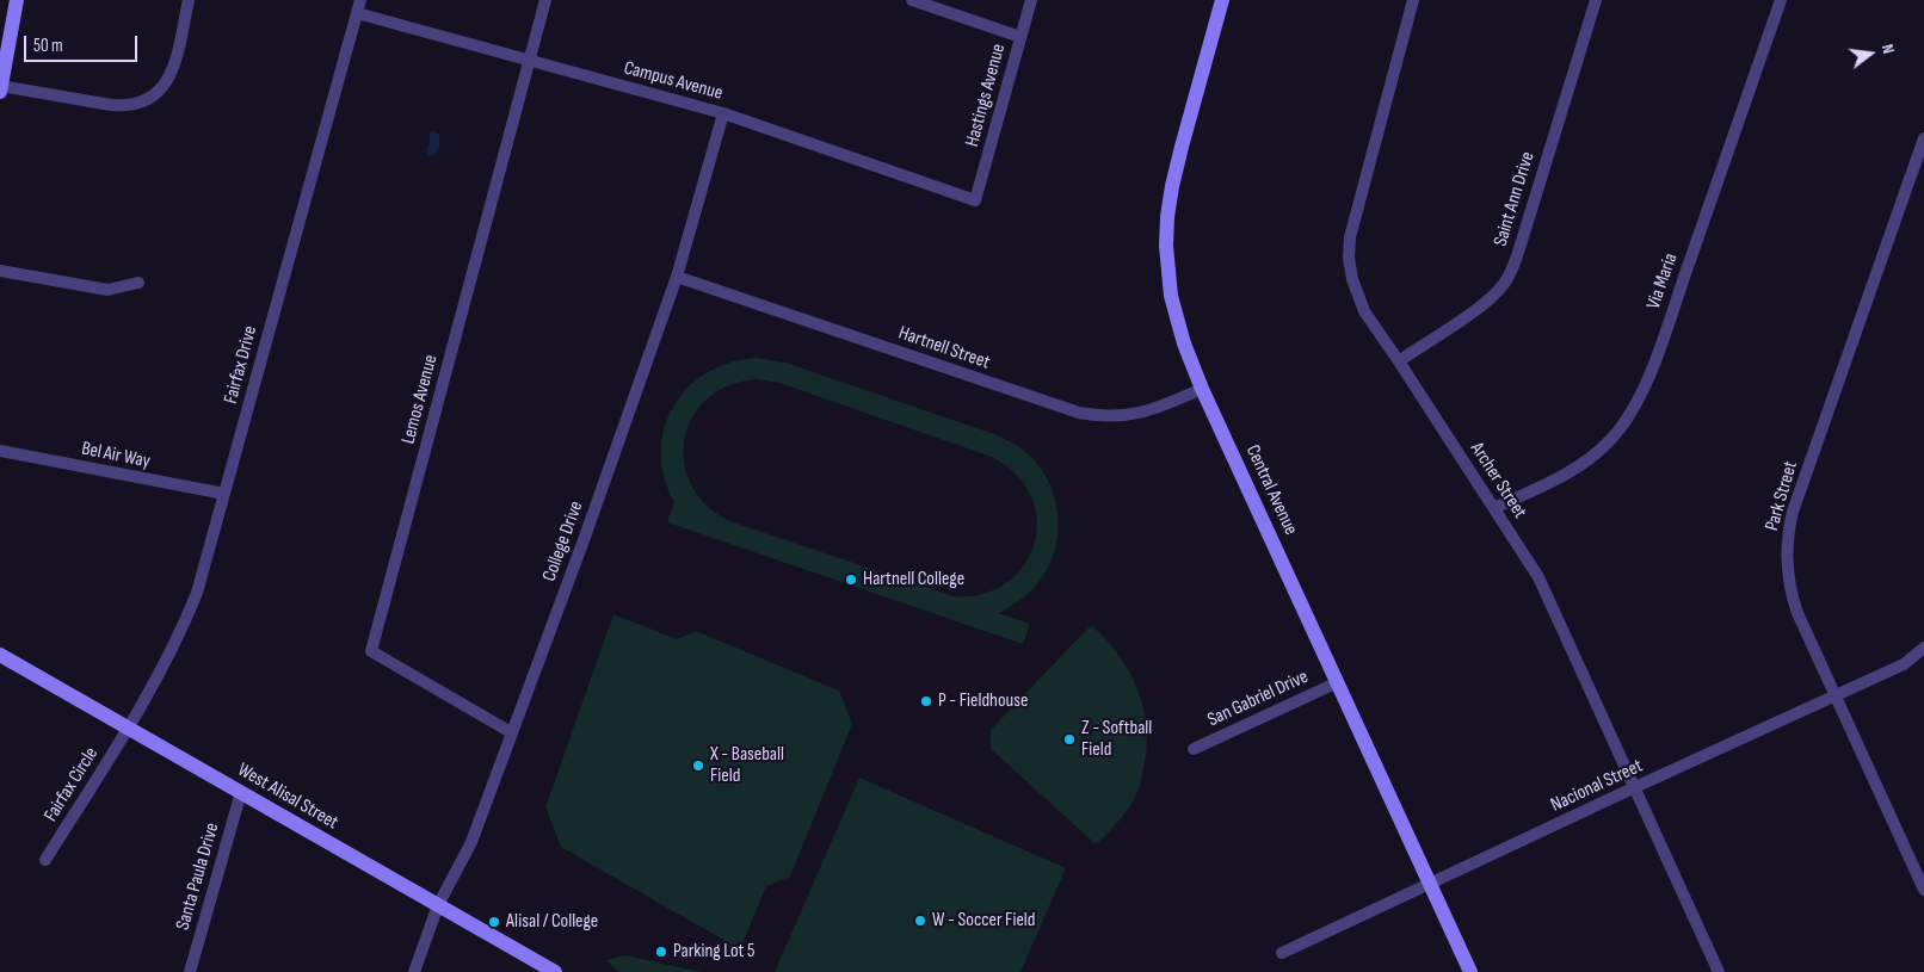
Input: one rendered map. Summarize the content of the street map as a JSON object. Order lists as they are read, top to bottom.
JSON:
{
  "streets": {
    "street": [
      "Campus Avenue",
      "Hastings Avenue",
      "Saint Ann Drive",
      "Via Maria",
      "Hartnell Street",
      "Fairfax Drive",
      "Lemos Avenue",
      "Bel Air Way",
      "Archer Street",
      "Central Avenue",
      "Park Street",
      "College Drive",
      "San Gabriel Drive",
      "Fairfax Circle",
      "Nacional Street",
      "West Alisal Street",
      "Santa Paula Drive"
    ]
  },
  "crossings": [
    ["Campus Avenue", "Hastings Avenue"],
    ["Campus Avenue", "Fairfax Drive"],
    ["Campus Avenue", "Lemos Avenue"],
    ["Campus Avenue", "College Drive"],
    ["Saint Ann Drive", "Archer Street"],
    ["Via Maria", "Archer Street"],
    ["Hartnell Street", "Central Avenue"],
    ["Hartnell Street", "College Drive"],
    ["Fairfax Drive", "Bel Air Way"],
    ["Fairfax Drive", "Fairfax Circle"],
    ["Fairfax Drive", "West Alisal Street"],
    ["Lemos Avenue", "College Drive"],
    ["Archer Street", "Nacional Street"],
    ["Central Avenue", "San Gabriel Drive"],
    ["Central Avenue", "Nacional Street"],
    ["Park Street", "Nacional Street"],
    ["College Drive", "West Alisal Street"],
    ["Fairfax Circle", "West Alisal Street"],
    ["West Alisal Street", "Santa Paula Drive"]
  ],
  "places": [
    "Hartnell College",
    "P - Fieldhouse",
    "Z - Softball Field",
    "X - Baseball Field",
    "W - Soccer Field",
    "Alisal / College",
    "Parking Lot 5"
  ],
  "scale_bar": "50 m",
  "north": "right"
}
